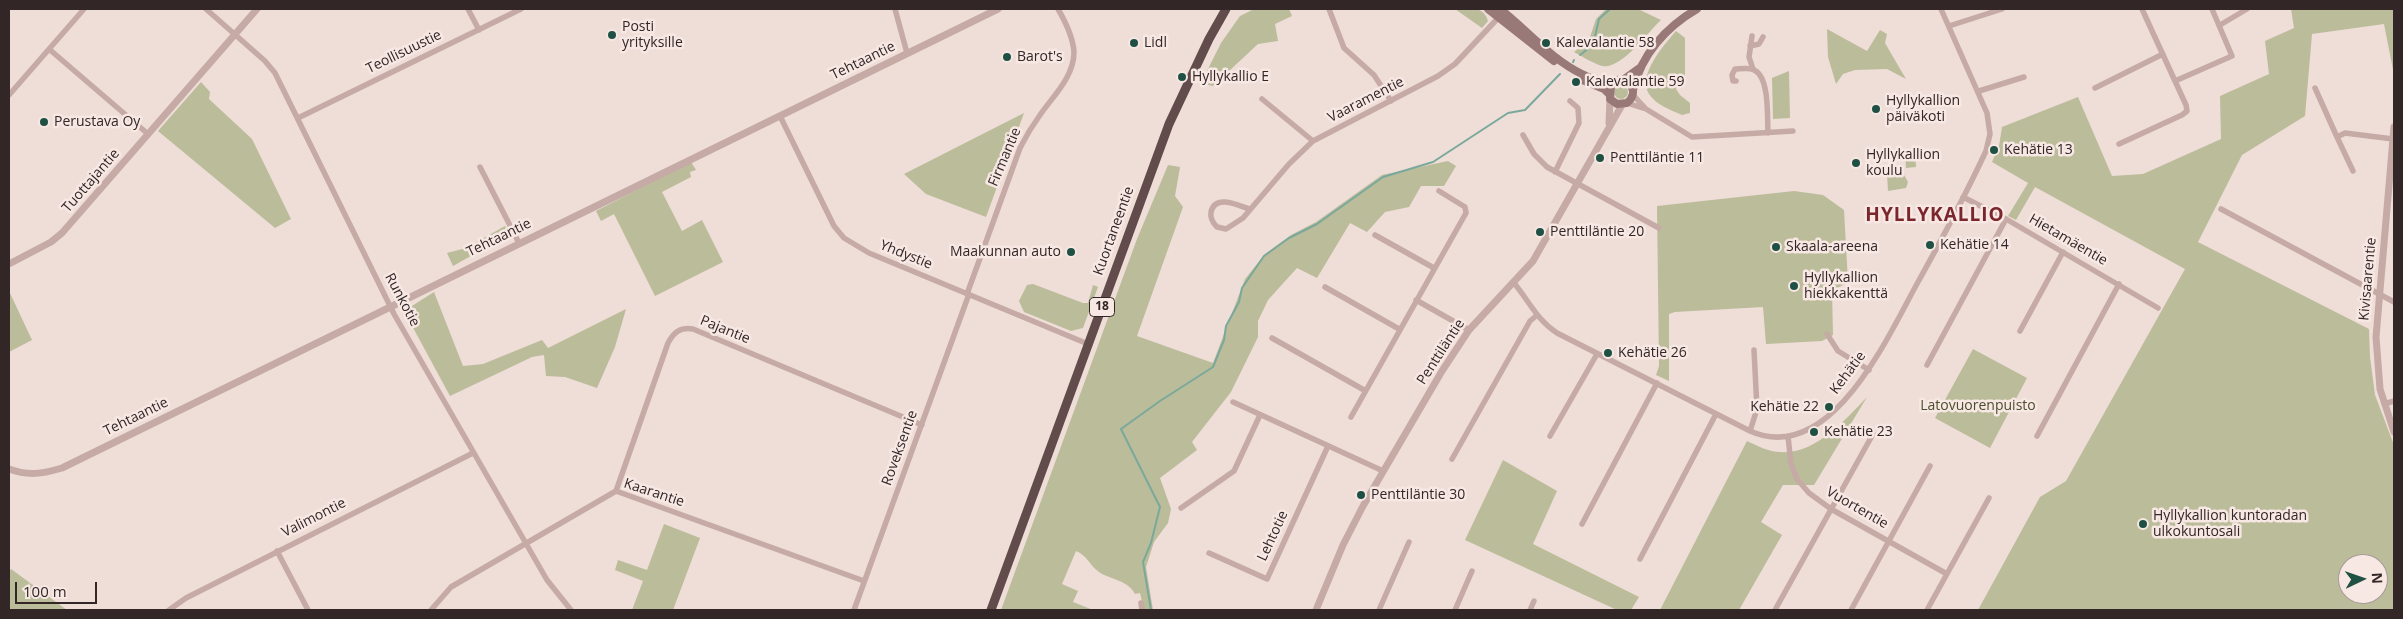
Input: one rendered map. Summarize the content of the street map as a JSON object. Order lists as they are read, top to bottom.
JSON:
{
  "streets": {
    "highway": ["Kuortaneentie", "18"],
    "street": [
      "Teollisuustie",
      "Tehtaantie",
      "Vaaramentie",
      "Firmantie",
      "Tuottajantie",
      "Hietamäentie",
      "Yhdystie",
      "Kivisaarentie",
      "Runkotie",
      "Pajantie",
      "Penttiläntie",
      "Kehätie",
      "Roveksentie",
      "Kaarantie",
      "Vuortentie",
      "Valimontie",
      "Lehtotie"
    ]
  },
  "crossings": [
    ["Teollisuustie", "Runkotie"],
    ["Tehtaantie", "Yhdystie"],
    ["Tehtaantie", "Runkotie"],
    ["Firmantie", "Yhdystie"],
    ["Firmantie", "Roveksentie"],
    ["Tuottajantie", "Runkotie"],
    ["Kuortaneentie", "Yhdystie"],
    ["Hietamäentie", "Kehätie"],
    ["Yhdystie", "Roveksentie"],
    ["Runkotie", "Kaarantie"],
    ["Runkotie", "Valimontie"],
    ["Pajantie", "Roveksentie"],
    ["Pajantie", "Kaarantie"],
    ["Penttiläntie", "Kehätie"],
    ["Kehätie", "Vuortentie"],
    ["Roveksentie", "Kaarantie"]
  ],
  "districts": ["HYLLYKALLIO"],
  "parks": ["Latovuorenpuisto"],
  "places": [
    "Posti yrityksille",
    "Lidl",
    "Kalevalantie 58",
    "Barot's",
    "Hyllykallio E",
    "Kalevalantie 59",
    "Hyllykallion päiväkoti",
    "Perustava Oy",
    "Kehätie 13",
    "Penttiläntie 11",
    "Hyllykallion koulu",
    "Penttiläntie 20",
    "Kehätie 14",
    "Skaala-areena",
    "Maakunnan auto",
    "Hyllykallion hiekkakenttä",
    "Kehätie 26",
    "Kehätie 22",
    "Kehätie 23",
    "Penttiläntie 30",
    "Hyllykallion kuntoradan ulkokuntosali"
  ],
  "scale_bar": "100 m",
  "north": "right"
}
